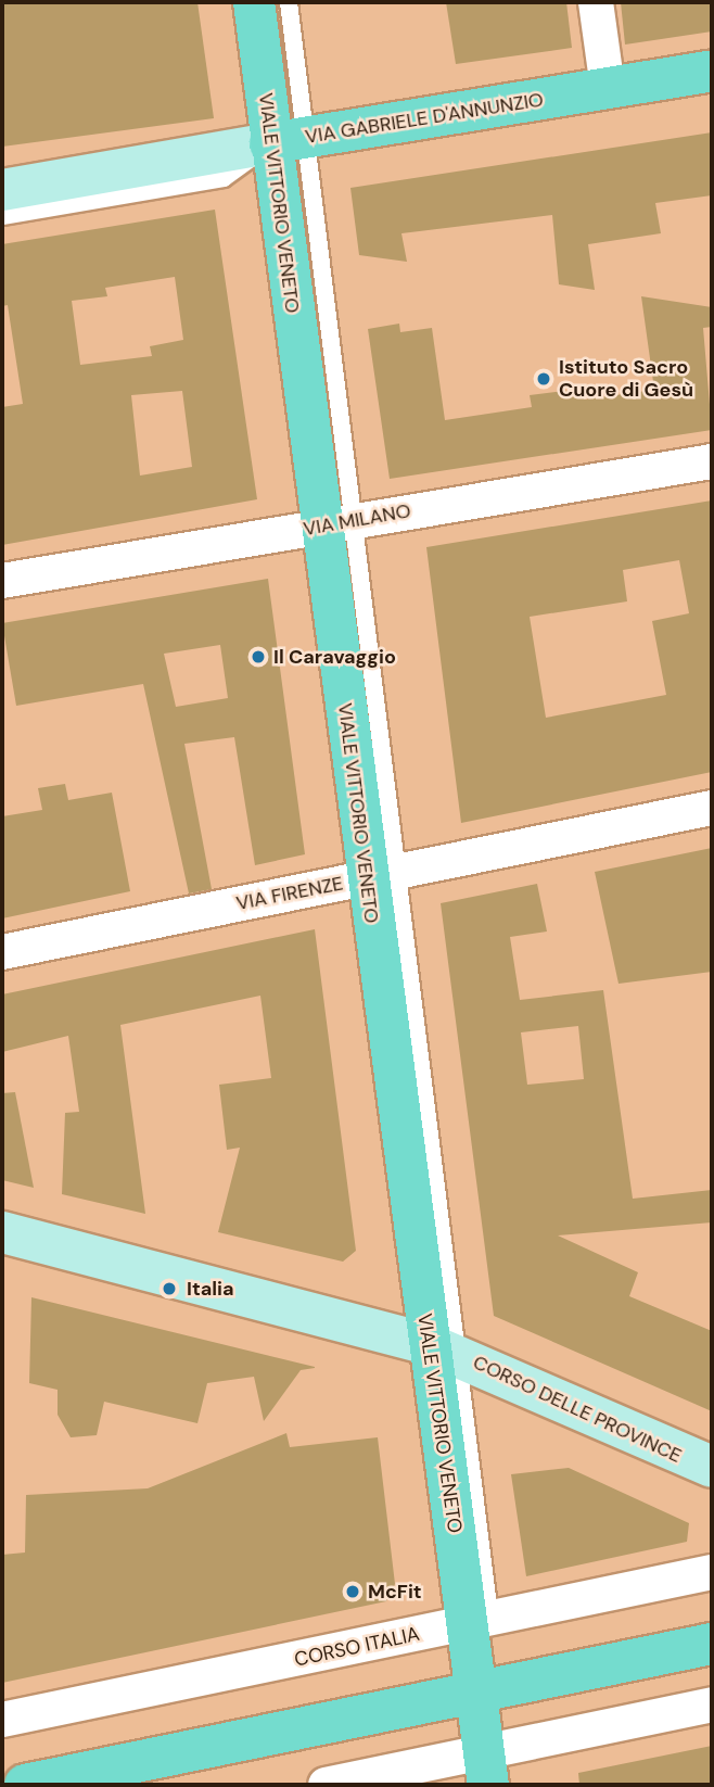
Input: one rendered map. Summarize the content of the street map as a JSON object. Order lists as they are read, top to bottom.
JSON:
{
  "streets": {
    "main road": ["VIA GABRIELE D'ANNUNZIO", "VIALE VITTORIO VENETO", "CORSO DELLE PROVINCE"],
    "street": ["VIA MILANO", "VIA FIRENZE", "CORSO ITALIA"]
  },
  "crossings": [
    ["VIA GABRIELE D'ANNUNZIO", "VIALE VITTORIO VENETO"],
    ["VIALE VITTORIO VENETO", "VIA MILANO"],
    ["VIALE VITTORIO VENETO", "VIA FIRENZE"],
    ["VIALE VITTORIO VENETO", "CORSO DELLE PROVINCE"],
    ["VIALE VITTORIO VENETO", "CORSO ITALIA"]
  ],
  "places": [
    "Istituto Sacro Cuore di Gesù",
    "Il Caravaggio",
    "Italia",
    "McFit"
  ]
}
